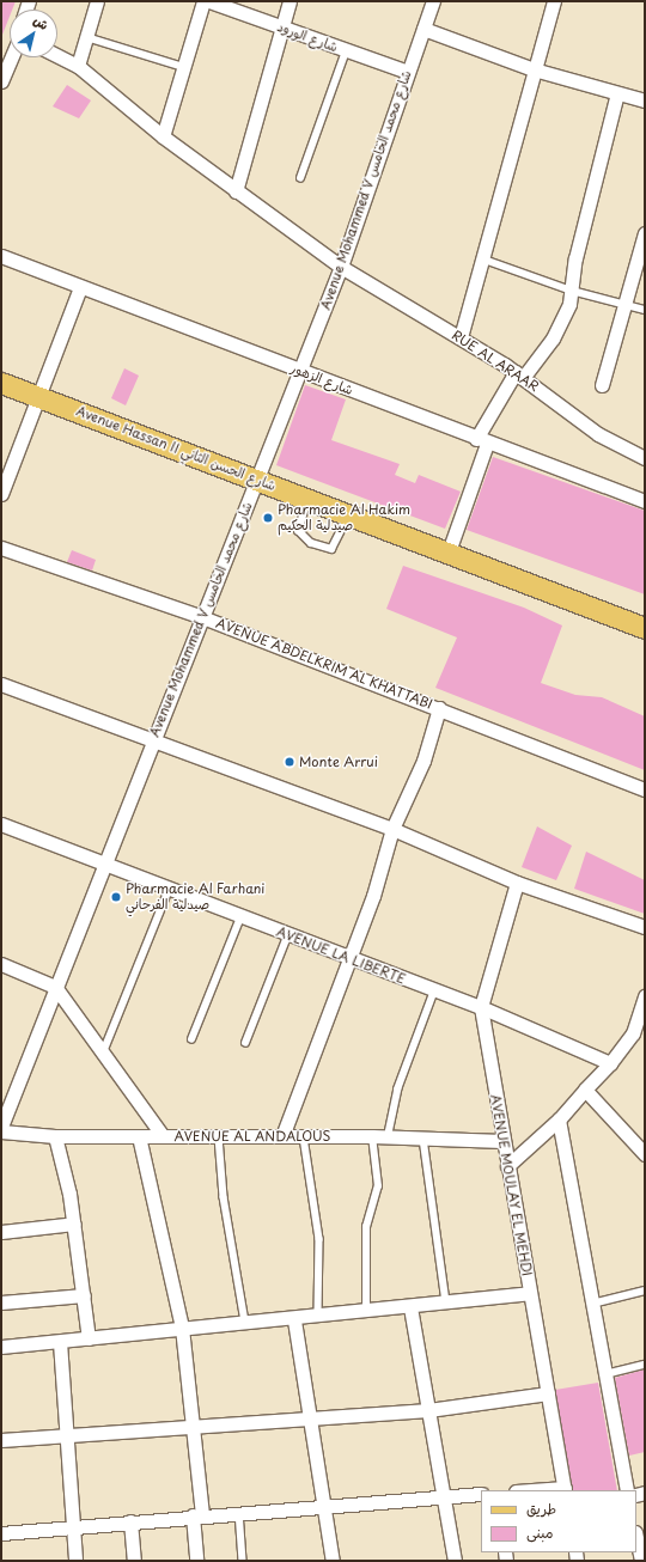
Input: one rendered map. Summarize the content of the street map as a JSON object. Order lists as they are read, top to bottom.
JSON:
{
  "streets": {
    "main road": ["Avenue Hassan II شارع الحسن الثاني"],
    "street": [
      "شارع الورود",
      "Avenue Mohammed V شارع محمد الخامس",
      "RUE AL ARAAR",
      "شارع الزهور",
      "AVENUE ABDELKRIM AL KHATTABI",
      "AVENUE LA LIBERTE",
      "AVENUE AL ANDALOUS",
      "AVENUE MOULAY EL MEHDI"
    ]
  },
  "crossings": [
    ["شارع الورود", "Avenue Mohammed V شارع محمد الخامس"],
    ["Avenue Mohammed V شارع محمد الخامس", "RUE AL ARAAR"],
    ["Avenue Mohammed V شارع محمد الخامس", "شارع الزهور"],
    ["Avenue Mohammed V شارع محمد الخامس", "Avenue Hassan II شارع الحسن الثاني"],
    ["Avenue Mohammed V شارع محمد الخامس", "AVENUE ABDELKRIM AL KHATTABI"],
    ["Avenue Mohammed V شارع محمد الخامس", "AVENUE LA LIBERTE"],
    ["AVENUE LA LIBERTE", "AVENUE MOULAY EL MEHDI"],
    ["AVENUE AL ANDALOUS", "AVENUE MOULAY EL MEHDI"]
  ],
  "places": ["Pharmacie Al Hakim صيدلية الحكيم", "Monte Arrui", "Pharmacie Al Farhani صيدلية الفرحاني"],
  "legend": ["طريق", "مبنى"],
  "north": "top right"
}
